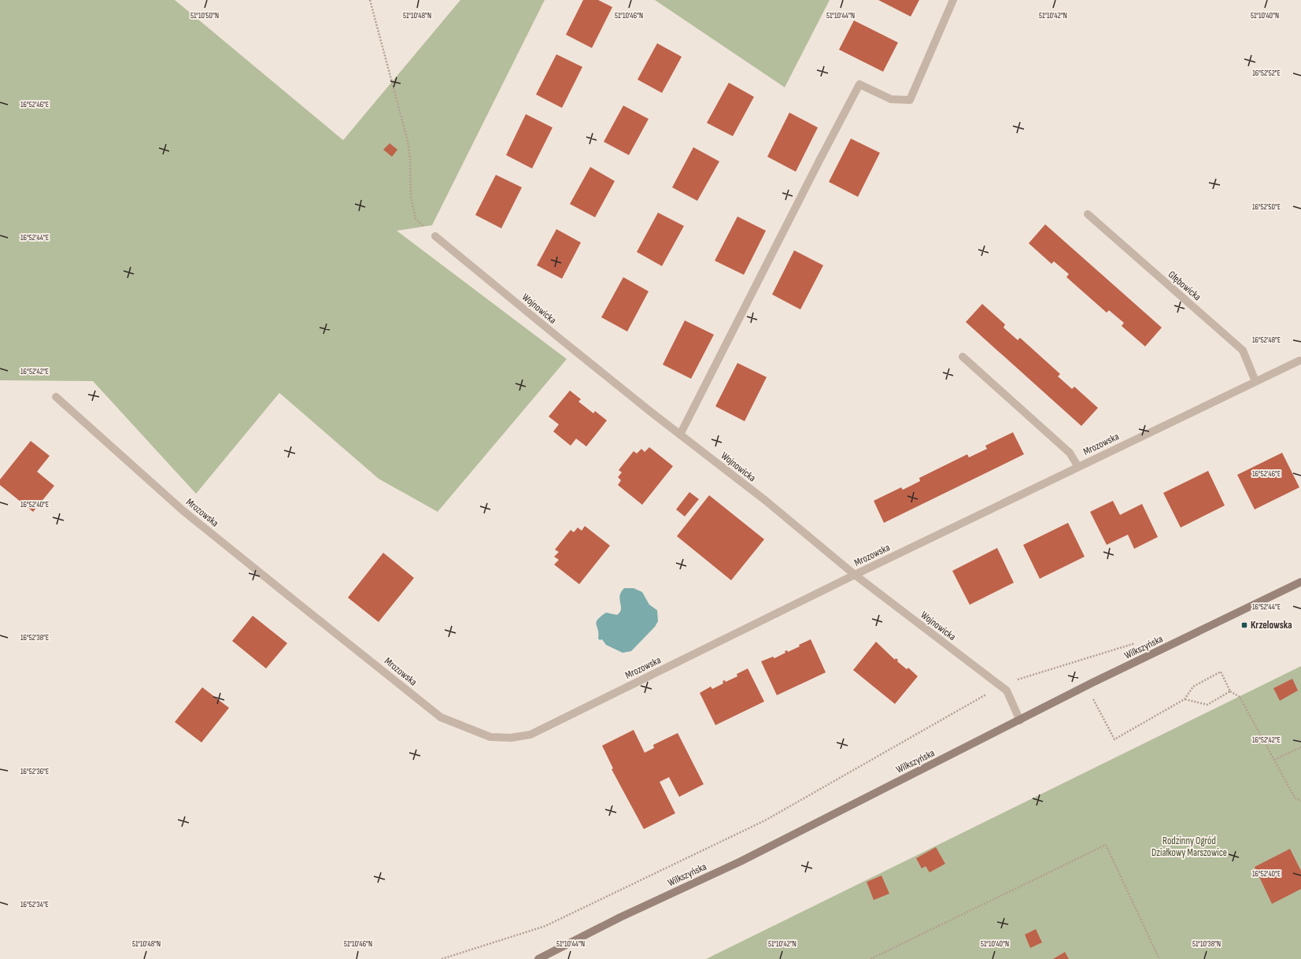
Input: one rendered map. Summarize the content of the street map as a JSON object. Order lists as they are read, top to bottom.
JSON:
{
  "streets": {
    "street": [
      "Głębowicka",
      "Wojnowicka",
      "Mrozowska",
      "Wilkszyńska"
    ]
  },
  "crossings": [
    ["Głębowicka", "Mrozowska"],
    ["Wojnowicka", "Mrozowska"],
    ["Wojnowicka", "Wilkszyńska"]
  ],
  "parks": ["Rodzinny Ogród Działkowy Marszowice"],
  "places": {
    "transit": ["Krzelowska"]
  },
  "coordinates": [
    "51°10'50\"N",
    "51°10'48\"N",
    "51°10'46\"N",
    "51°10'44\"N",
    "51°10'42\"N",
    "51°10'40\"N",
    "16°52'52\"E",
    "16°52'46\"E",
    "16°52'50\"E",
    "16°52'44\"E",
    "16°52'48\"E",
    "16°52'42\"E",
    "16°52'40\"E",
    "16°52'38\"E",
    "16°52'36\"E",
    "16°52'34\"E",
    "51°10'38\"N"
  ]
}
